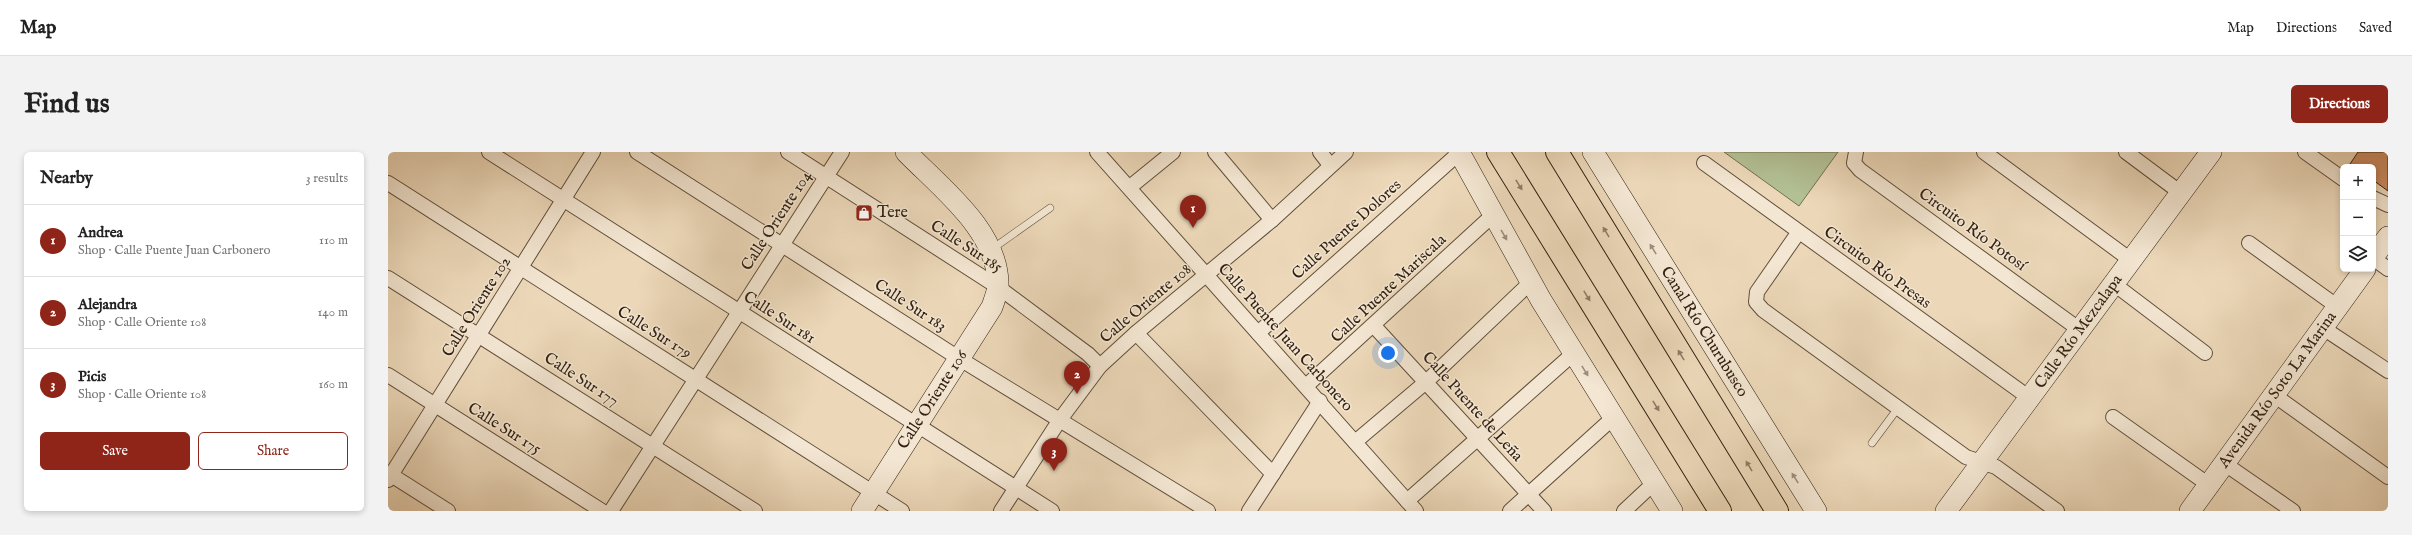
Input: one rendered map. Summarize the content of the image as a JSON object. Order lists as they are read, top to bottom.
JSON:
{
  "streets": {
    "main road": ["Canal Río Churubusco"],
    "street": [
      "Calle Oriente 104",
      "Calle Puente Dolores",
      "Circuito Río Potosí",
      "Calle Sur 185",
      "Circuito Río Presas",
      "Calle Puente Mariscala",
      "Calle Oriente 108",
      "Calle Sur 183",
      "Calle Oriente 102",
      "Calle Sur 181",
      "Calle Río Mezcalapa",
      "Calle Sur 179",
      "Calle Puente Juan Carbonero",
      "Calle Sur 177",
      "Avenida Río Soto La Marina",
      "Calle Oriente 106",
      "Calle Puente de Leña",
      "Calle Sur 175"
    ]
  },
  "crossings": [
    ["Calle Oriente 104", "Calle Sur 185"],
    ["Calle Oriente 104", "Calle Sur 183"],
    ["Calle Oriente 104", "Calle Sur 181"],
    ["Calle Oriente 104", "Calle Sur 179"],
    ["Calle Oriente 104", "Calle Sur 177"],
    ["Calle Puente Dolores", "Calle Puente Juan Carbonero"],
    ["Circuito Río Potosí", "Calle Río Mezcalapa"],
    ["Calle Sur 185", "Calle Oriente 108"],
    ["Calle Sur 185", "Calle Oriente 106"],
    ["Circuito Río Presas", "Calle Río Mezcalapa"],
    ["Calle Puente Mariscala", "Calle Puente Juan Carbonero"],
    ["Calle Puente Mariscala", "Calle Puente de Leña"],
    ["Calle Oriente 108", "Calle Sur 183"],
    ["Calle Oriente 108", "Calle Sur 181"],
    ["Calle Oriente 108", "Calle Puente Juan Carbonero"],
    ["Calle Sur 183", "Calle Oriente 106"],
    ["Calle Oriente 102", "Calle Sur 181"],
    ["Calle Oriente 102", "Calle Sur 179"],
    ["Calle Oriente 102", "Calle Sur 177"],
    ["Calle Oriente 102", "Calle Sur 175"],
    ["Calle Sur 181", "Calle Oriente 106"],
    ["Calle Sur 179", "Calle Oriente 106"]
  ],
  "places": {
    "shop": ["Tere"]
  },
  "page": {
    "header": "Map",
    "nav": ["Map", "Directions", "Saved"],
    "buttons": [
      "Directions",
      ["Save", "Share"]
    ],
    "title": "Find us",
    "heading": ["Nearby", "3 results"],
    "map_buttons": ["+", "−"],
    "pins": ["1", "2", "3"],
    "list": [
      {
        "mark": "1",
        "name": "Andrea",
        "note": "Shop · Calle Puente Juan Carbonero",
        "value": "110 m"
      },
      {
        "mark": "2",
        "name": "Alejandra",
        "note": "Shop · Calle Oriente 108",
        "value": "140 m"
      },
      {
        "mark": "3",
        "name": "Picis",
        "note": "Shop · Calle Oriente 108",
        "value": "160 m"
      }
    ]
  }
}
